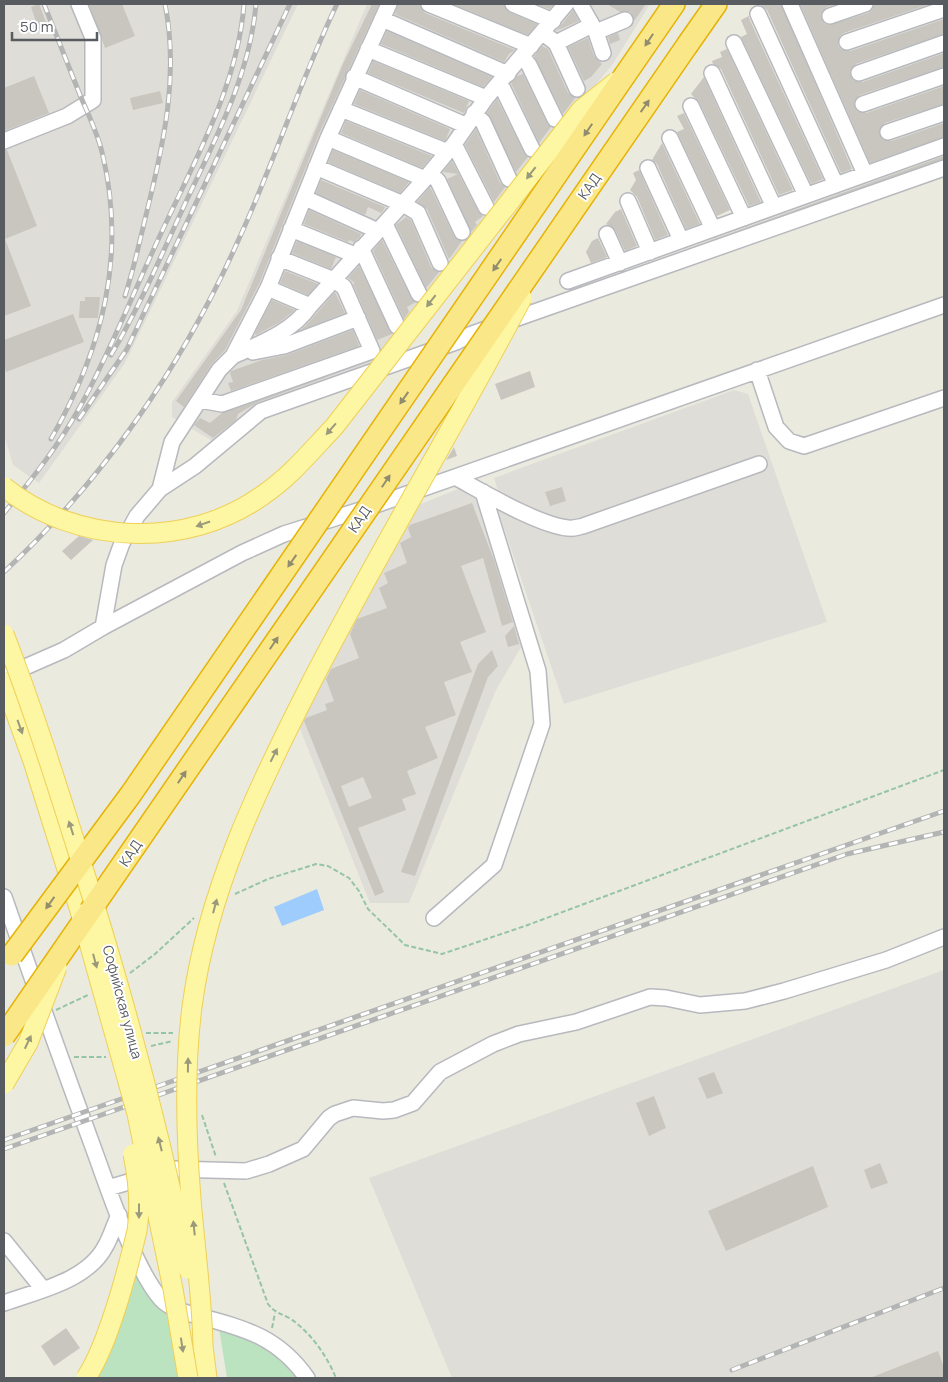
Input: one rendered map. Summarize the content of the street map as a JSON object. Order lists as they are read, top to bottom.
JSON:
{
  "streets": {
    "highway": ["КАД"],
    "main road": ["Софийская улица"]
  },
  "scale_bar": "50 m"
}
